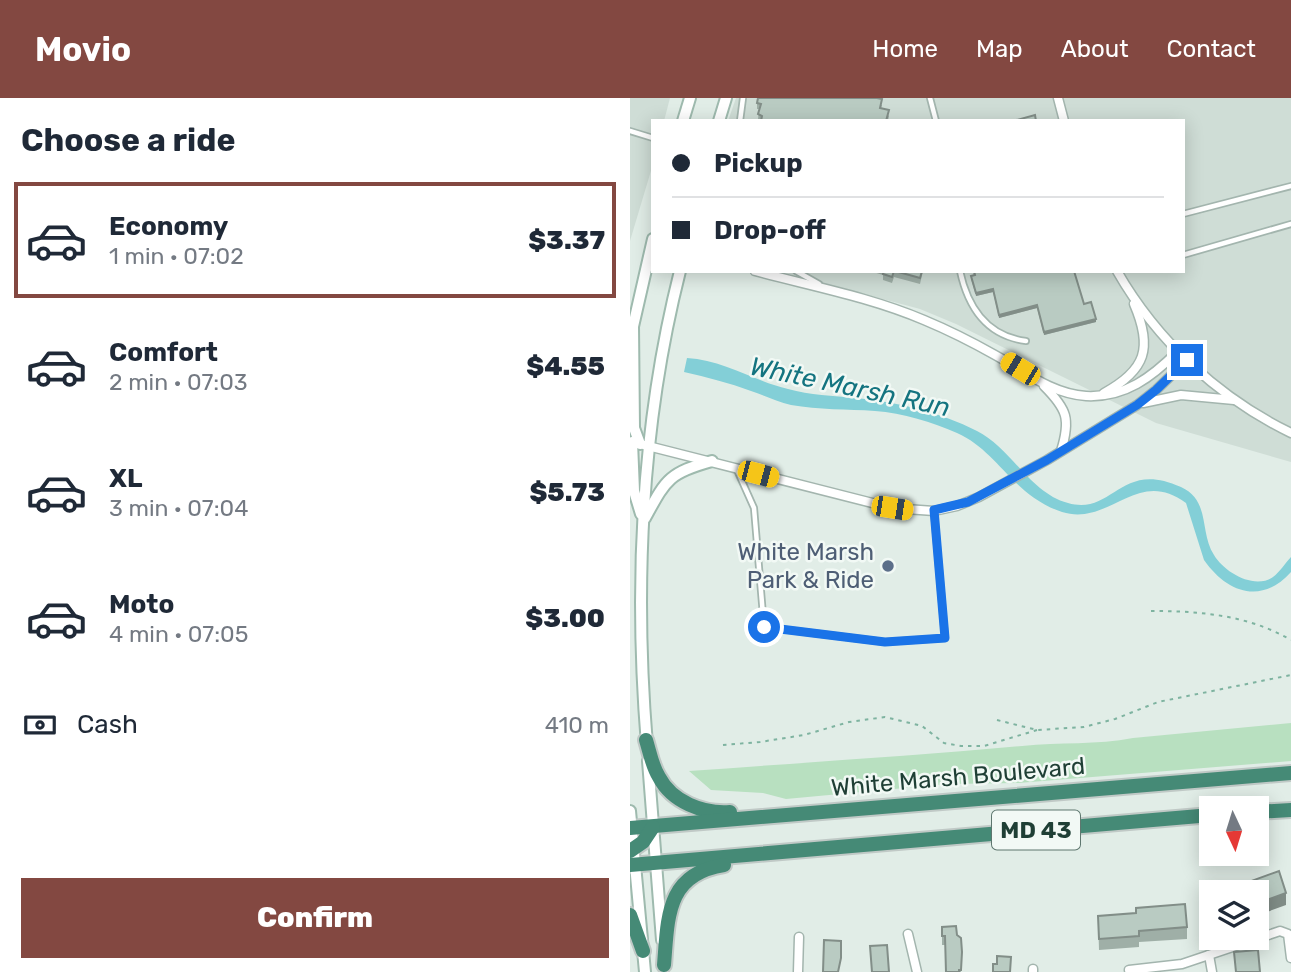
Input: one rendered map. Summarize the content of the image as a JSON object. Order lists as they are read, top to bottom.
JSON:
{
  "streets": {
    "highway": ["White Marsh Boulevard", "MD 43"]
  },
  "water": ["White Marsh Run"],
  "places": ["White Marsh Park & Ride"],
  "north": "bottom",
  "page": {
    "header": "Movio",
    "nav": [
      "Home",
      "Map",
      "About",
      "Contact"
    ],
    "heading": "Choose a ride",
    "banner": ["Pickup", "Drop-off"],
    "list": [
      {
        "name": "Economy",
        "note": "1 min · 07:02",
        "value": "$3.37"
      },
      {
        "name": "Comfort",
        "note": "2 min · 07:03",
        "value": "$4.55"
      },
      {
        "name": "XL",
        "note": "3 min · 07:04",
        "value": "$5.73"
      },
      {
        "name": "Moto",
        "note": "4 min · 07:05",
        "value": "$3.00"
      }
    ],
    "pay": ["Cash", "410 m"],
    "buttons": "Confirm"
  }
}
